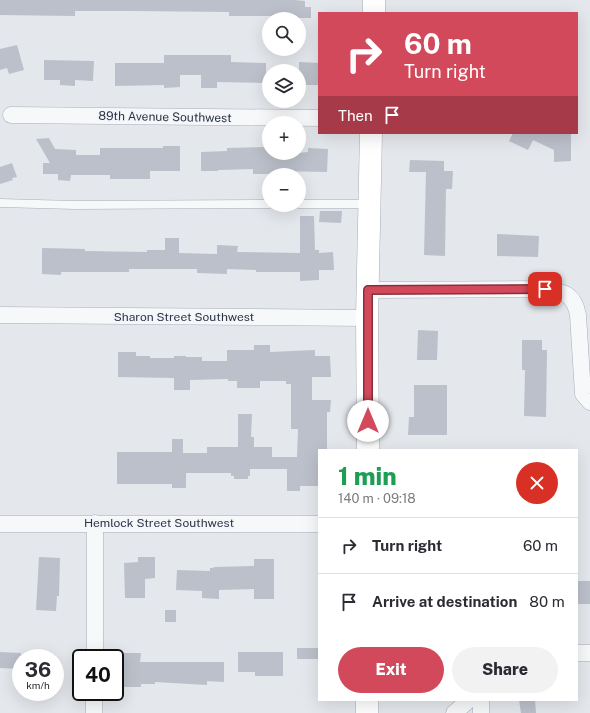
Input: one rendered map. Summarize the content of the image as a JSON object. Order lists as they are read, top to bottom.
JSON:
{
  "streets": {
    "street": ["89th Avenue Southwest", "Sharon Street Southwest", "Hemlock Street Southwest"]
  },
  "page": {
    "map_buttons": ["+", "−"],
    "turn": ["60 m", "Turn right"],
    "then": "Then",
    "heading": ["1 min", "140 m · 09:18"],
    "list": [
      {
        "name": "Turn right",
        "value": "60 m"
      },
      {
        "name": "Arrive at destination",
        "value": "80 m"
      }
    ],
    "buttons": ["Exit", "Share"],
    "speed": "36 km/h",
    "limit": "40"
  }
}
